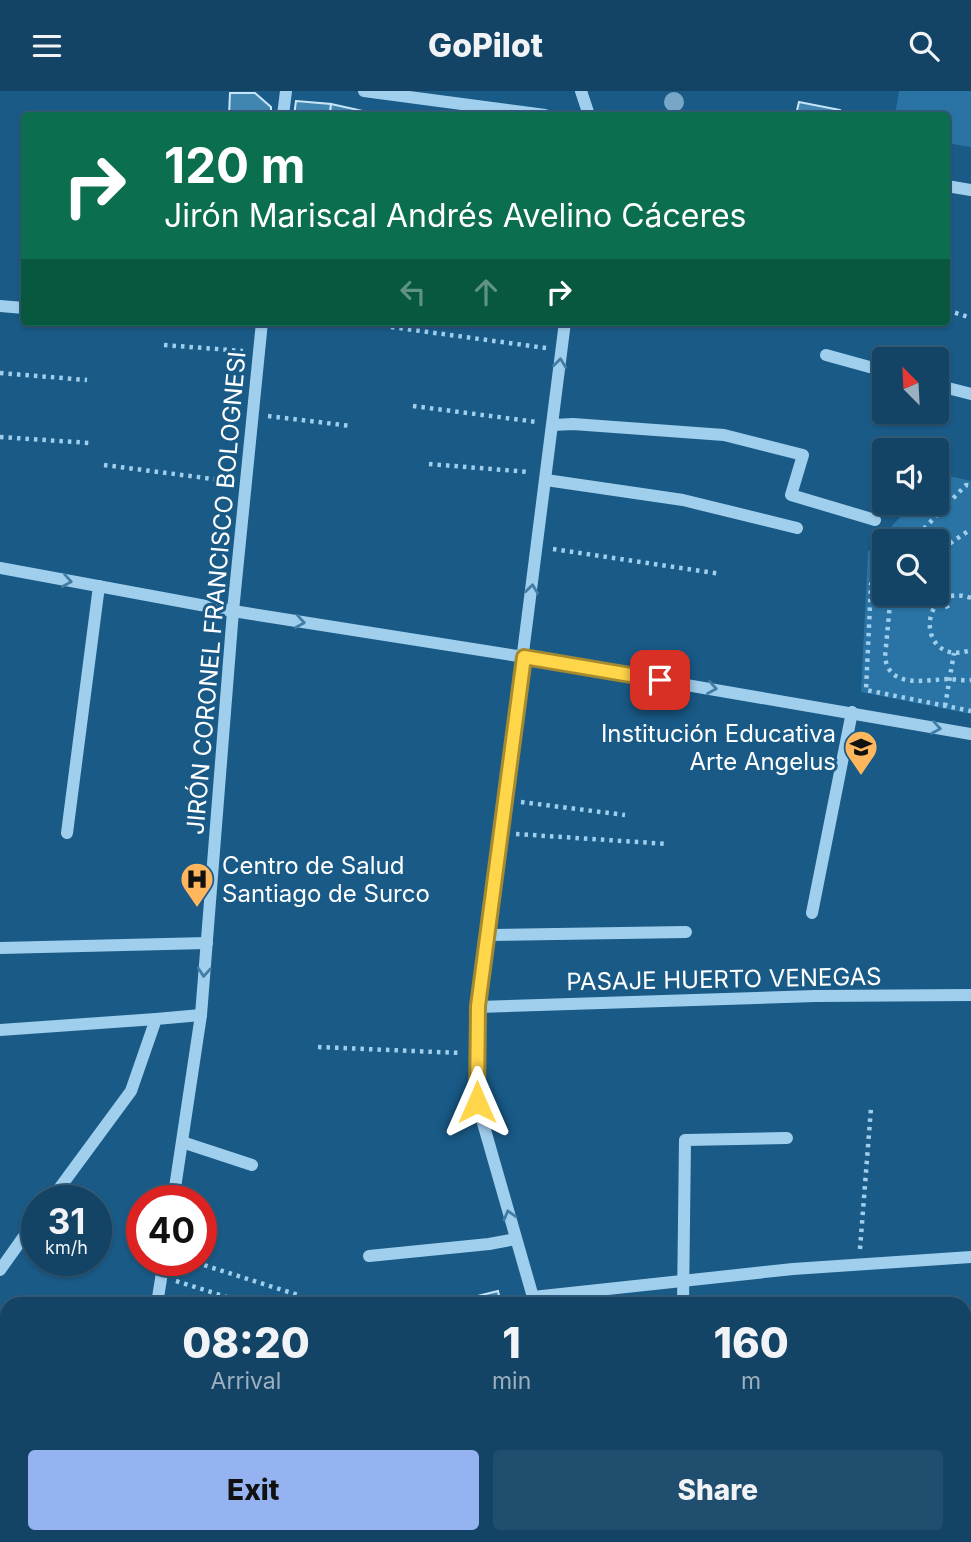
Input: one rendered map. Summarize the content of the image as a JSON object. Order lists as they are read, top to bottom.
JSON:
{
  "streets": {
    "street": ["JIRÓN CORONEL FRANCISCO BOLOGNESI", "PASAJE HUERTO VENEGAS"]
  },
  "places": {
    "school or university": ["Institución Educativa Arte Angelus"],
    "hospital": ["Centro de Salud Santiago de Surco"]
  },
  "north": "top left",
  "page": {
    "header": "GoPilot",
    "turn": ["120 m", "Jirón Mariscal Andrés Avelino Cáceres"],
    "speed": "31 km/h",
    "limit": "40",
    "eta": [
      "08:20",
      "Arrival",
      "1",
      "min",
      "160",
      "m"
    ],
    "buttons": ["Exit", "Share"]
  }
}
